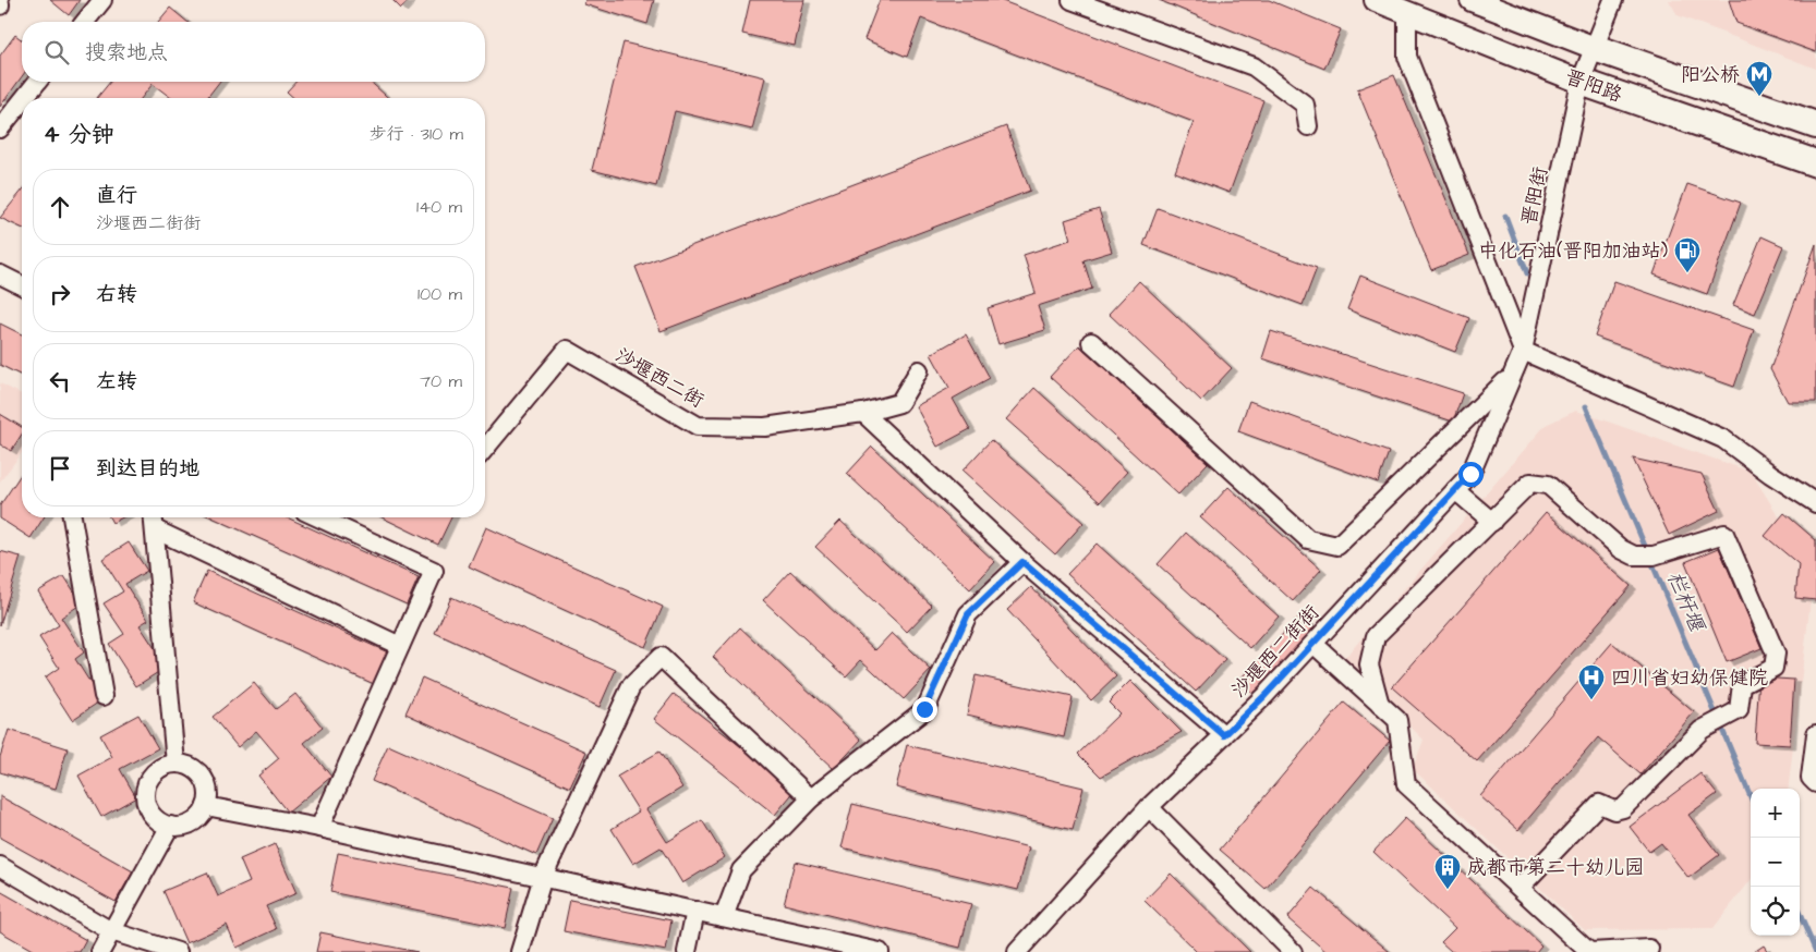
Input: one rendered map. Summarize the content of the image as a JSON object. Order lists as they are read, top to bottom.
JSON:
{
  "streets": {
    "highway": ["晋阳路"],
    "street": ["晋阳街", "沙堰西二街", "沙堰西二街街"]
  },
  "crossings": [
    ["晋阳路", "晋阳街"],
    ["晋阳街", "沙堰西二街街"]
  ],
  "water": ["栏杆堰"],
  "places": {
    "metro station": ["阳公桥"],
    "fuel station": ["中化石油(晋阳加油站)"],
    "hospital": ["四川省妇幼保健院"],
    "building": ["成都市第二十幼儿园"]
  },
  "page": {
    "search": "搜索地点",
    "heading": ["4 分钟", "步行 · 310 m"],
    "list": [
      ["直行", "沙堰西二街街", "140 m"],
      ["右转", "100 m"],
      ["左转", "70 m"],
      "到达目的地"
    ],
    "map_buttons": ["+", "−"]
  }
}
